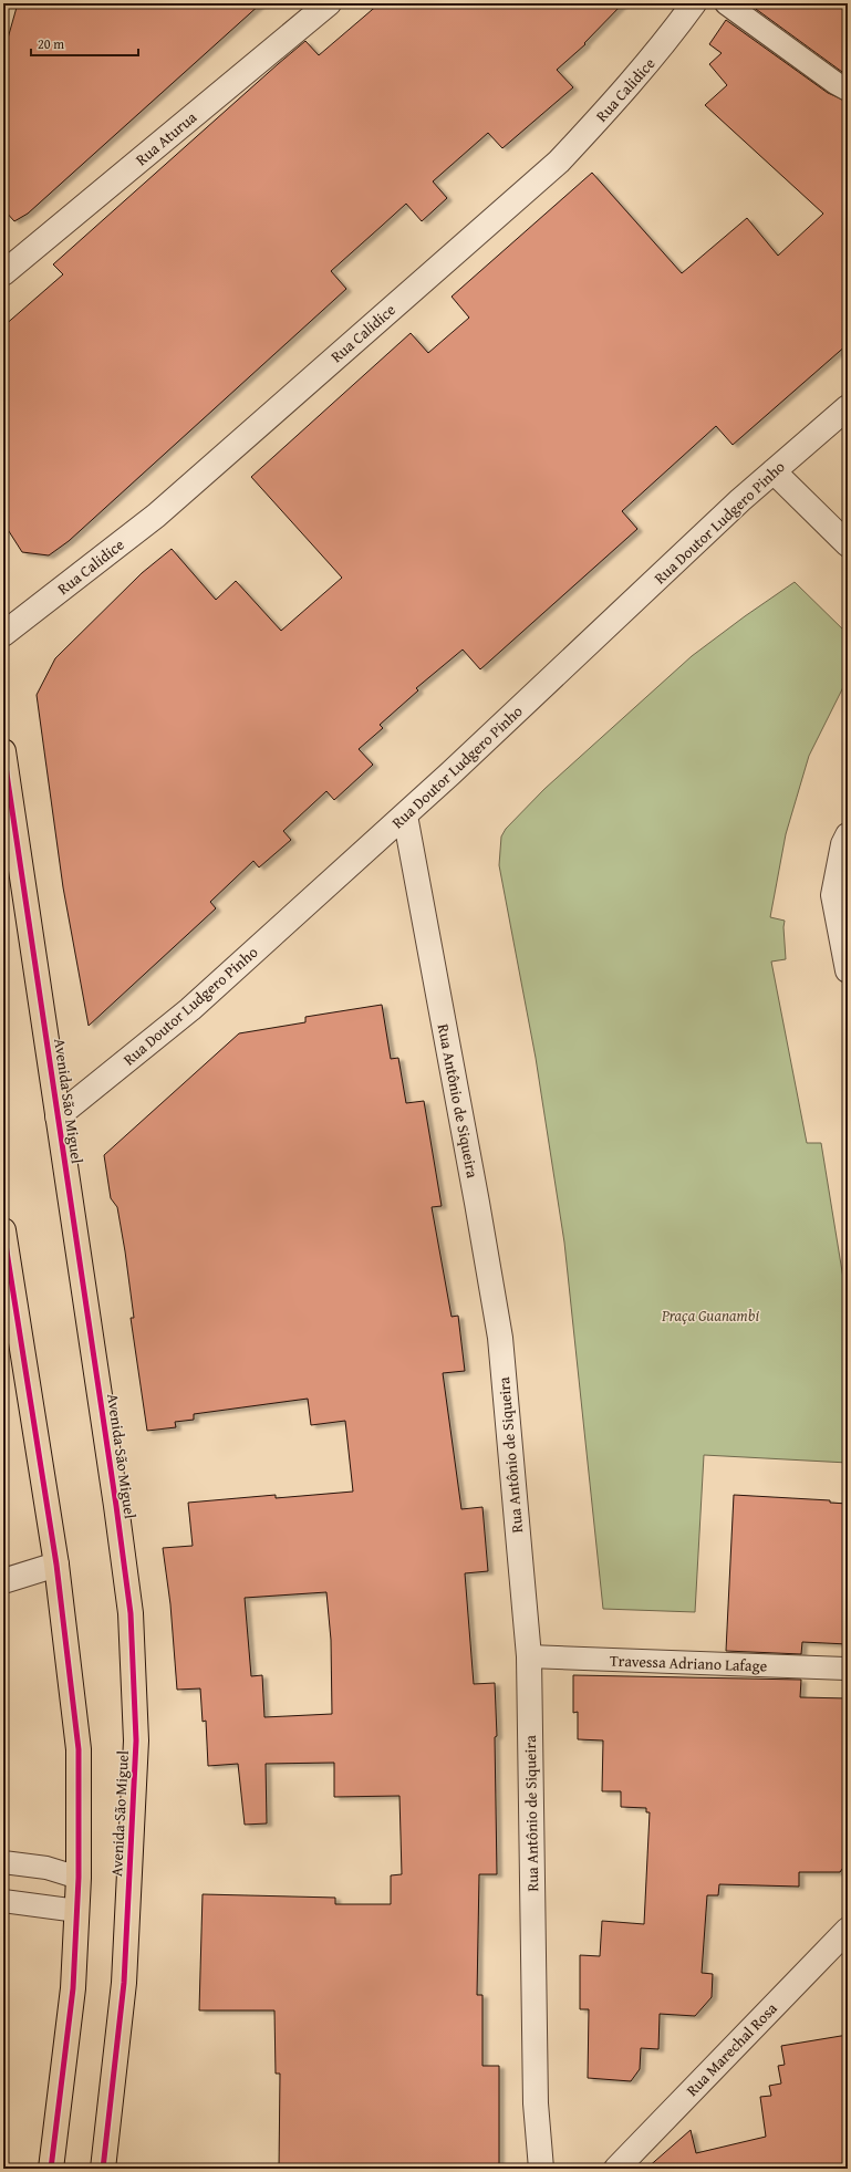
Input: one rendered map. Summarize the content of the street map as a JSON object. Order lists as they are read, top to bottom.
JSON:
{
  "streets": {
    "main road": ["Avenida São Miguel"],
    "street": [
      "Rua Calidice",
      "Rua Aturua",
      "Rua Doutor Ludgero Pinho",
      "Rua Antônio de Siqueira",
      "Rua Marechal Rosa"
    ],
    "lane": ["Travessa Adriano Lafage"]
  },
  "crossings": [
    ["Rua Doutor Ludgero Pinho", "Avenida São Miguel"],
    ["Rua Doutor Ludgero Pinho", "Rua Antônio de Siqueira"],
    ["Rua Antônio de Siqueira", "Travessa Adriano Lafage"]
  ],
  "parks": ["Praça Guanambi"],
  "scale_bar": "20 m"
}
